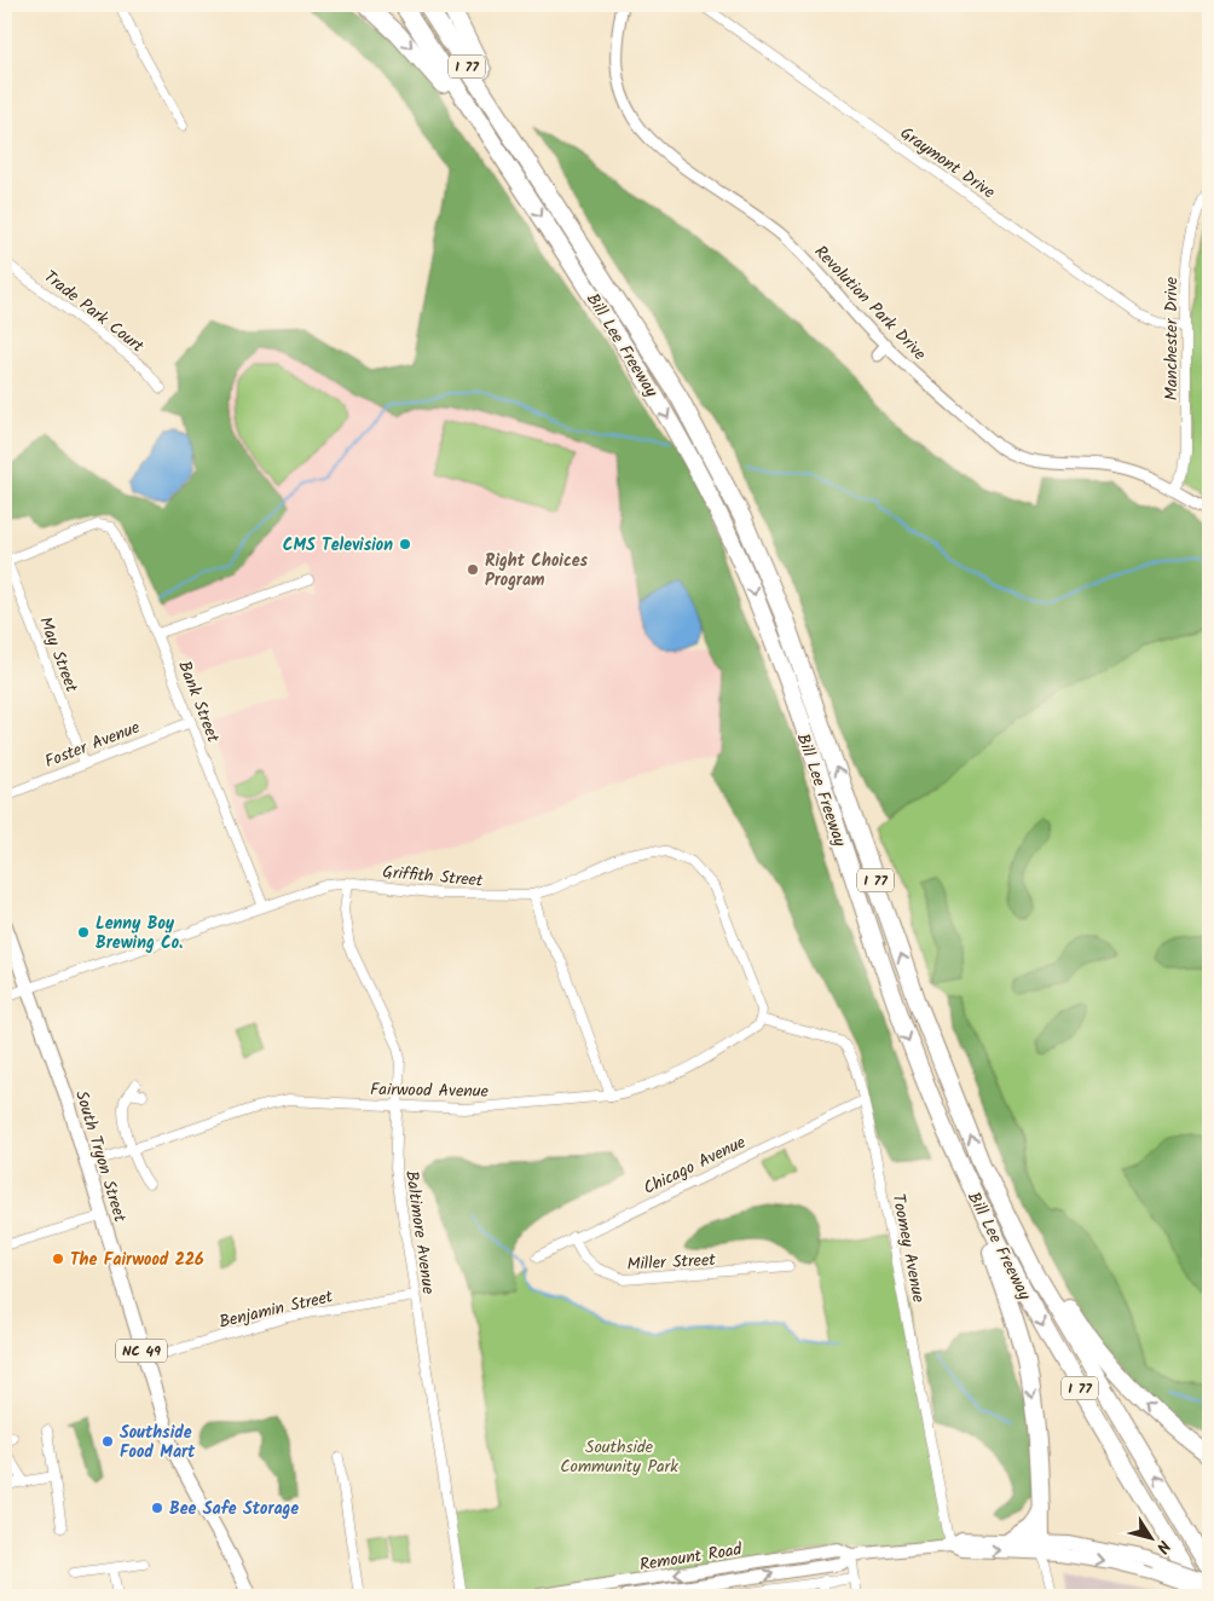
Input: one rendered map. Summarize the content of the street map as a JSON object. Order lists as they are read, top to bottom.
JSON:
{
  "streets": {
    "highway": ["I 77", "Bill Lee Freeway"],
    "main road": ["South Tryon Street", "NC 49", "Remount Road"],
    "street": [
      "Graymont Drive",
      "Revolution Park Drive",
      "Trade Park Court",
      "Manchester Drive",
      "May Street",
      "Bank Street",
      "Foster Avenue",
      "Griffith Street",
      "Fairwood Avenue",
      "Chicago Avenue",
      "Baltimore Avenue",
      "Toomey Avenue",
      "Miller Street",
      "Benjamin Street"
    ]
  },
  "crossings": [
    ["Graymont Drive", "Manchester Drive"],
    ["Revolution Park Drive", "Manchester Drive"],
    ["May Street", "Bank Street"],
    ["May Street", "Foster Avenue"],
    ["Bank Street", "Foster Avenue"],
    ["Bank Street", "Griffith Street"],
    ["Griffith Street", "Fairwood Avenue"],
    ["Griffith Street", "South Tryon Street"],
    ["Griffith Street", "Baltimore Avenue"],
    ["Griffith Street", "Toomey Avenue"],
    ["Fairwood Avenue", "South Tryon Street"],
    ["Fairwood Avenue", "Baltimore Avenue"],
    ["Fairwood Avenue", "Toomey Avenue"],
    ["South Tryon Street", "Benjamin Street"],
    ["Chicago Avenue", "Toomey Avenue"],
    ["Chicago Avenue", "Miller Street"],
    ["Baltimore Avenue", "Benjamin Street"],
    ["Toomey Avenue", "Remount Road"]
  ],
  "parks": ["Southside Community Park"],
  "places": [
    "CMS Television",
    "Right Choices Program",
    "Lenny Boy Brewing Co.",
    "The Fairwood 226",
    "Southside Food Mart",
    "Bee Safe Storage"
  ],
  "north": "bottom right"
}
